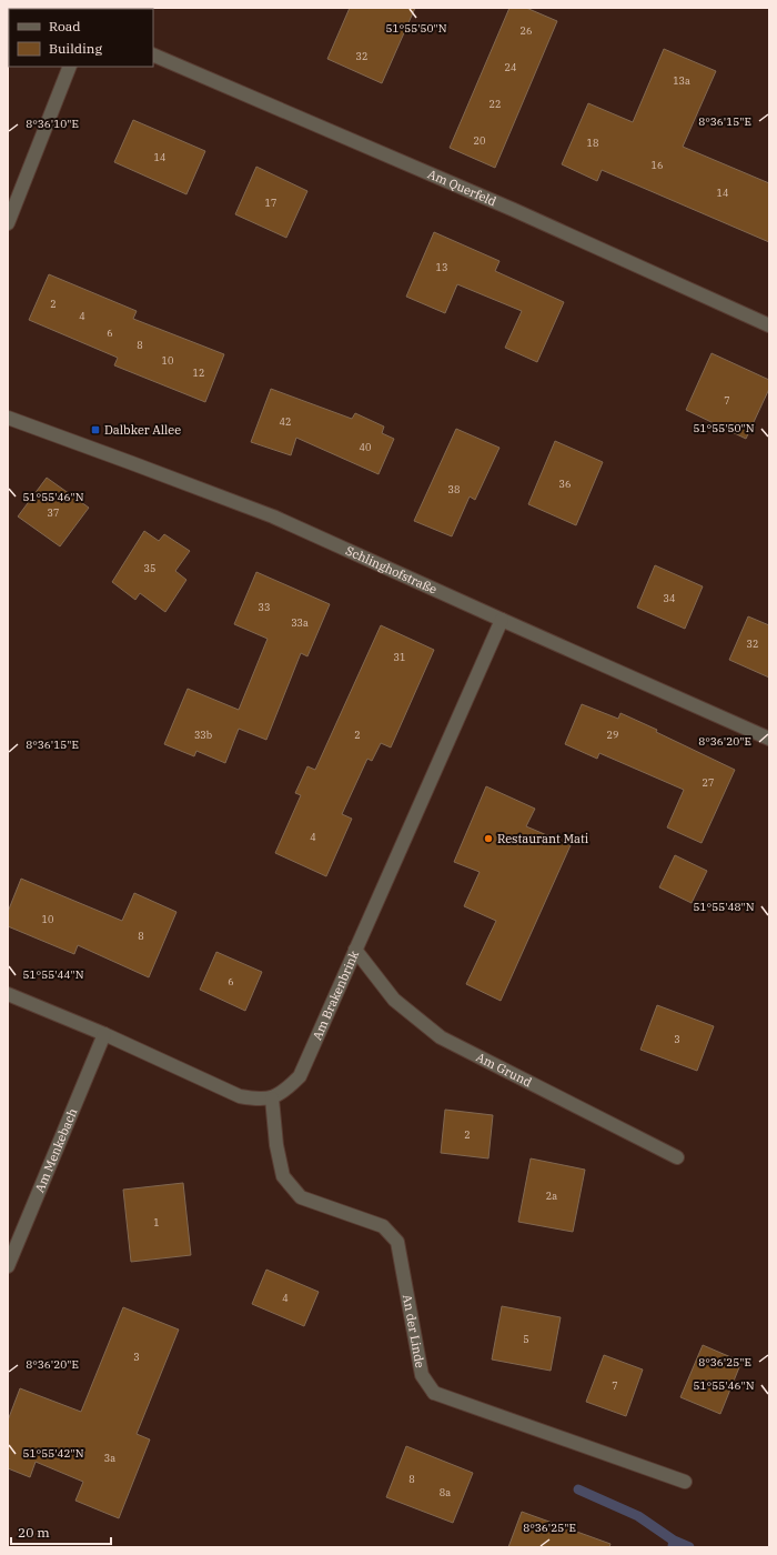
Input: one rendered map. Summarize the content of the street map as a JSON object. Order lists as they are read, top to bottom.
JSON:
{
  "streets": {
    "street": [
      "Am Querfeld",
      "Schlinghofstraße",
      "Am Brakenbrink",
      "Am Grund",
      "Am Menkebach",
      "An der Linde"
    ]
  },
  "crossings": [
    ["Schlinghofstraße", "Am Brakenbrink"],
    ["Am Brakenbrink", "Am Grund"],
    ["Am Brakenbrink", "An der Linde"]
  ],
  "places": {
    "transit": ["Dalbker Allee"],
    "other": ["Restaurant Mati"]
  },
  "house_numbers": [
    "26",
    "32",
    "24",
    "13a",
    "22",
    "20",
    "18",
    "14",
    "16",
    "14",
    "17",
    "13",
    "2",
    "4",
    "6",
    "8",
    "10",
    "12",
    "7",
    "42",
    "40",
    "36",
    "38",
    "37",
    "35",
    "34",
    "33",
    "33a",
    "32",
    "31",
    "33b",
    "2",
    "29",
    "27",
    "4",
    "10",
    "8",
    "6",
    "3",
    "2",
    "2a",
    "1",
    "4",
    "5",
    "3",
    "7",
    "3a",
    "8",
    "8a"
  ],
  "legend": ["Road", "Building"],
  "scale_bar": "20 m",
  "coordinates": [
    "51°55'50\"N",
    "8°36'15\"E",
    "8°36'10\"E",
    "51°55'46\"N",
    "8°36'20\"E",
    "51°55'48\"N",
    "51°55'44\"N",
    "8°36'25\"E",
    "51°55'42\"N"
  ]
}
